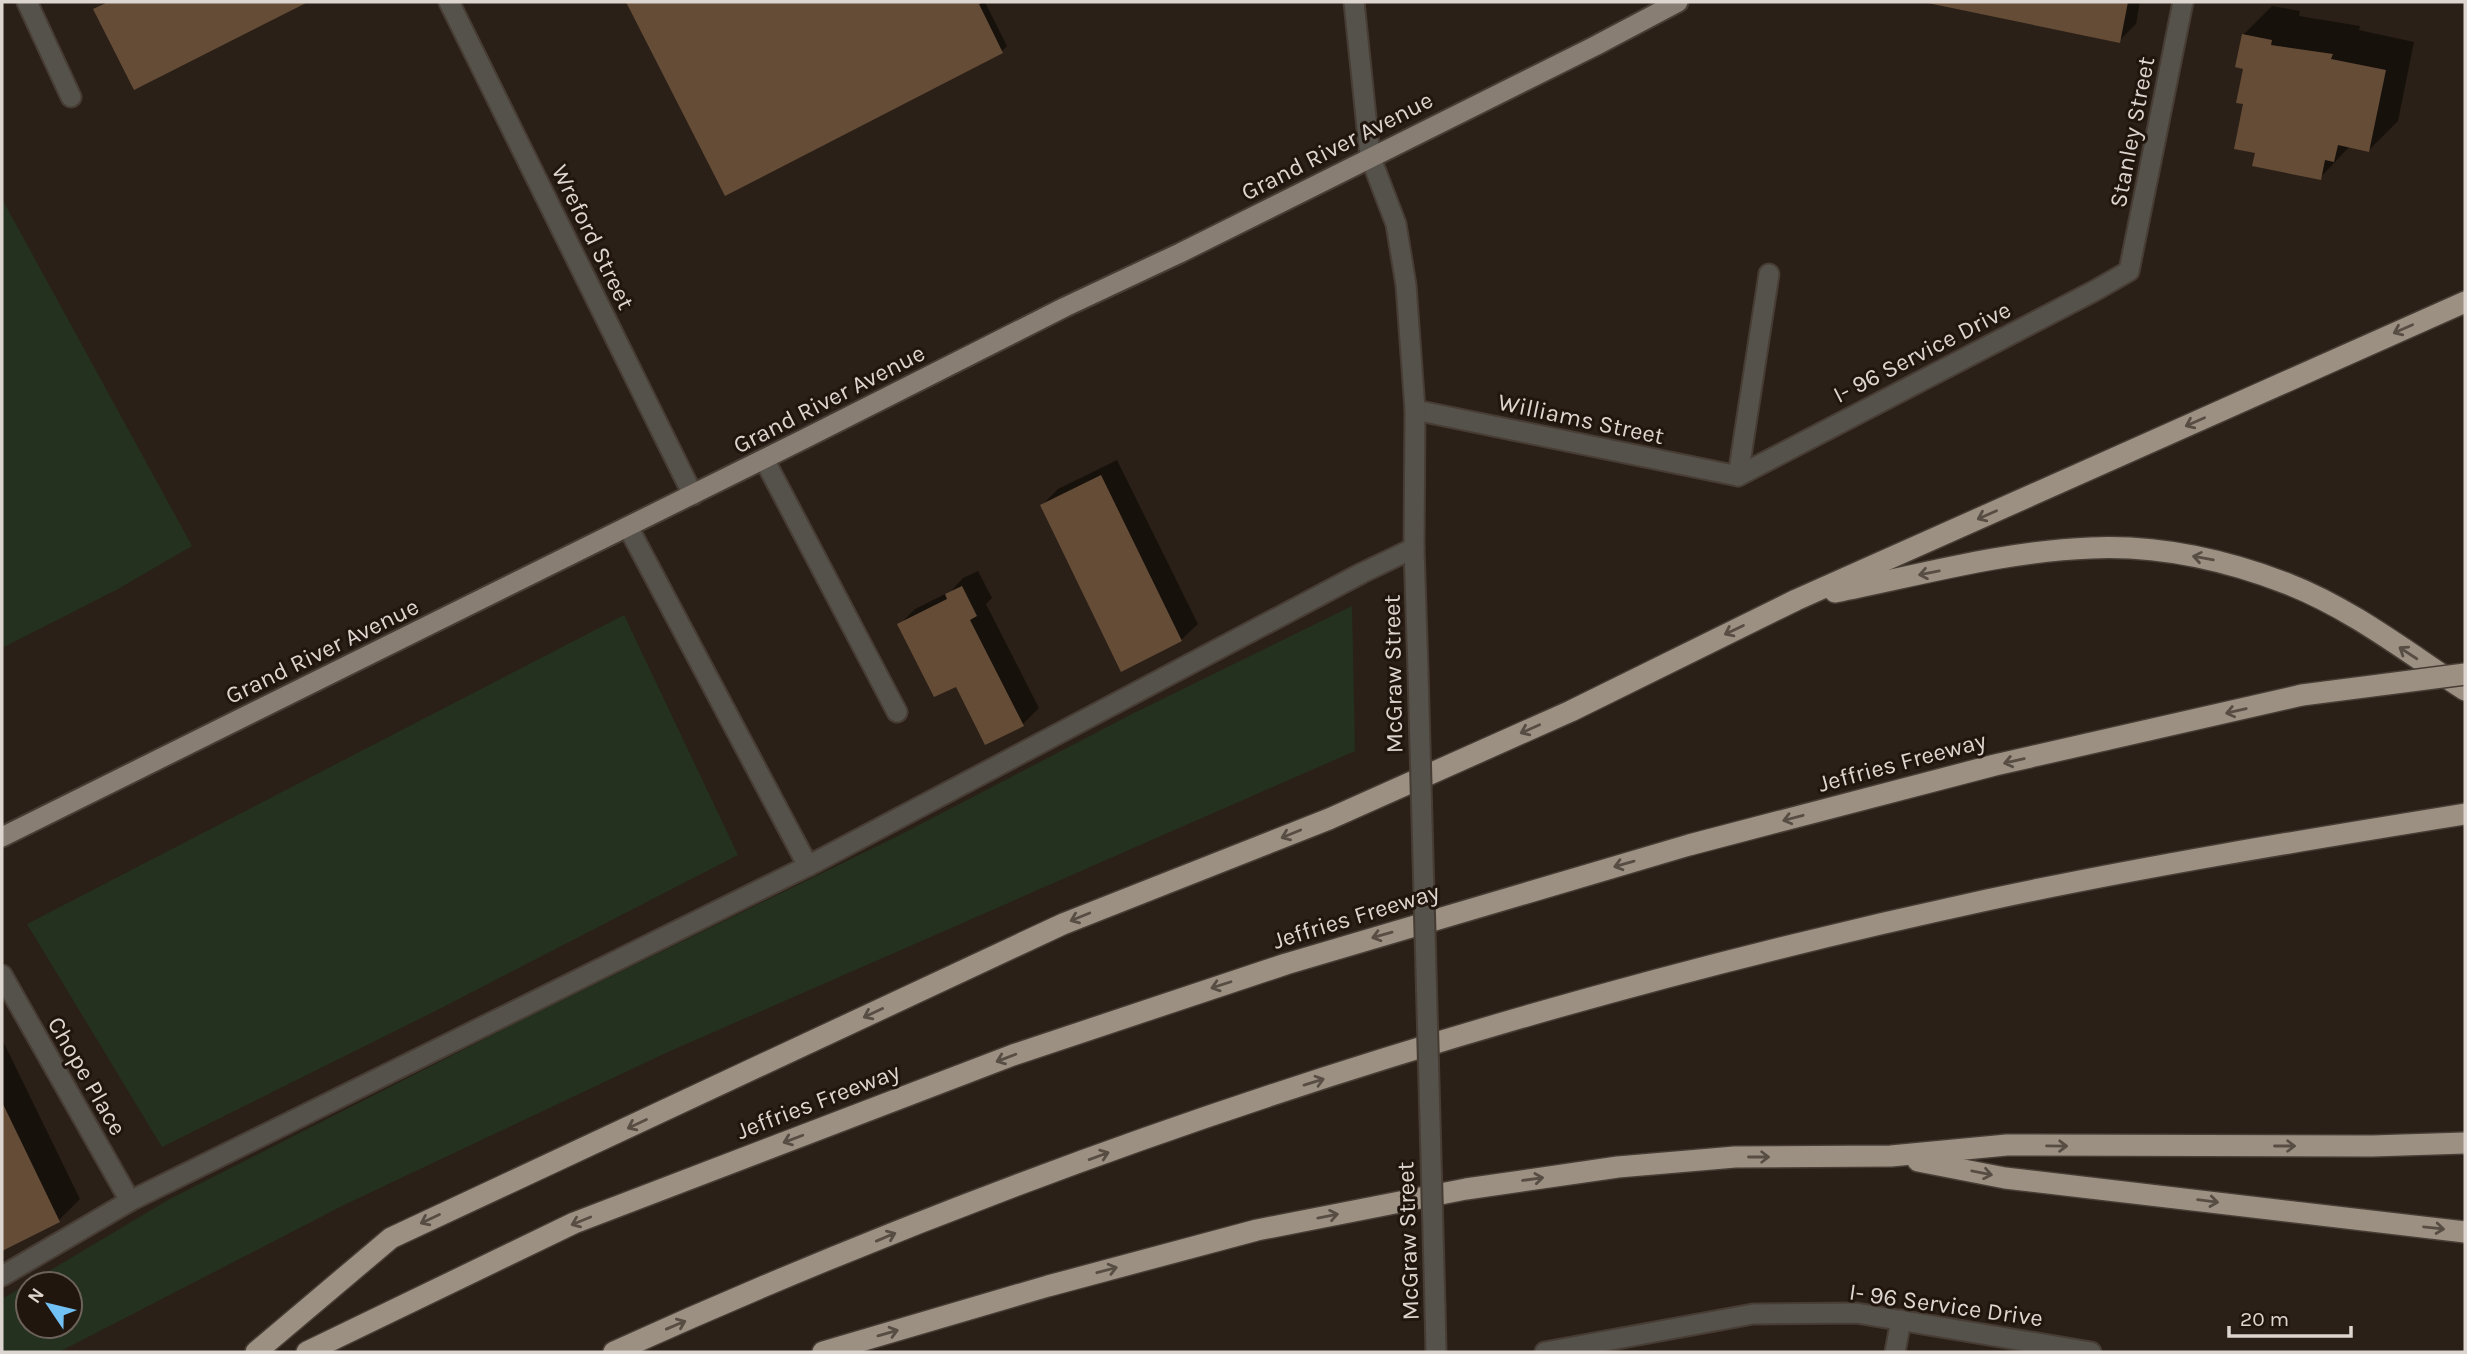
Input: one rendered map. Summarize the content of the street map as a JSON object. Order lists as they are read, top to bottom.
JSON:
{
  "streets": {
    "highway": ["Jeffries Freeway"],
    "main road": ["Grand River Avenue"],
    "street": [
      "Stanley Street",
      "Wreford Street",
      "I- 96 Service Drive",
      "Williams Street",
      "McGraw Street",
      "Chope Place"
    ]
  },
  "crossings": [
    ["Stanley Street", "I- 96 Service Drive"],
    ["Grand River Avenue", "Wreford Street"],
    ["Grand River Avenue", "McGraw Street"],
    ["I- 96 Service Drive", "Williams Street"],
    ["Williams Street", "McGraw Street"]
  ],
  "scale_bar": "20 m",
  "north": "top left"
}
